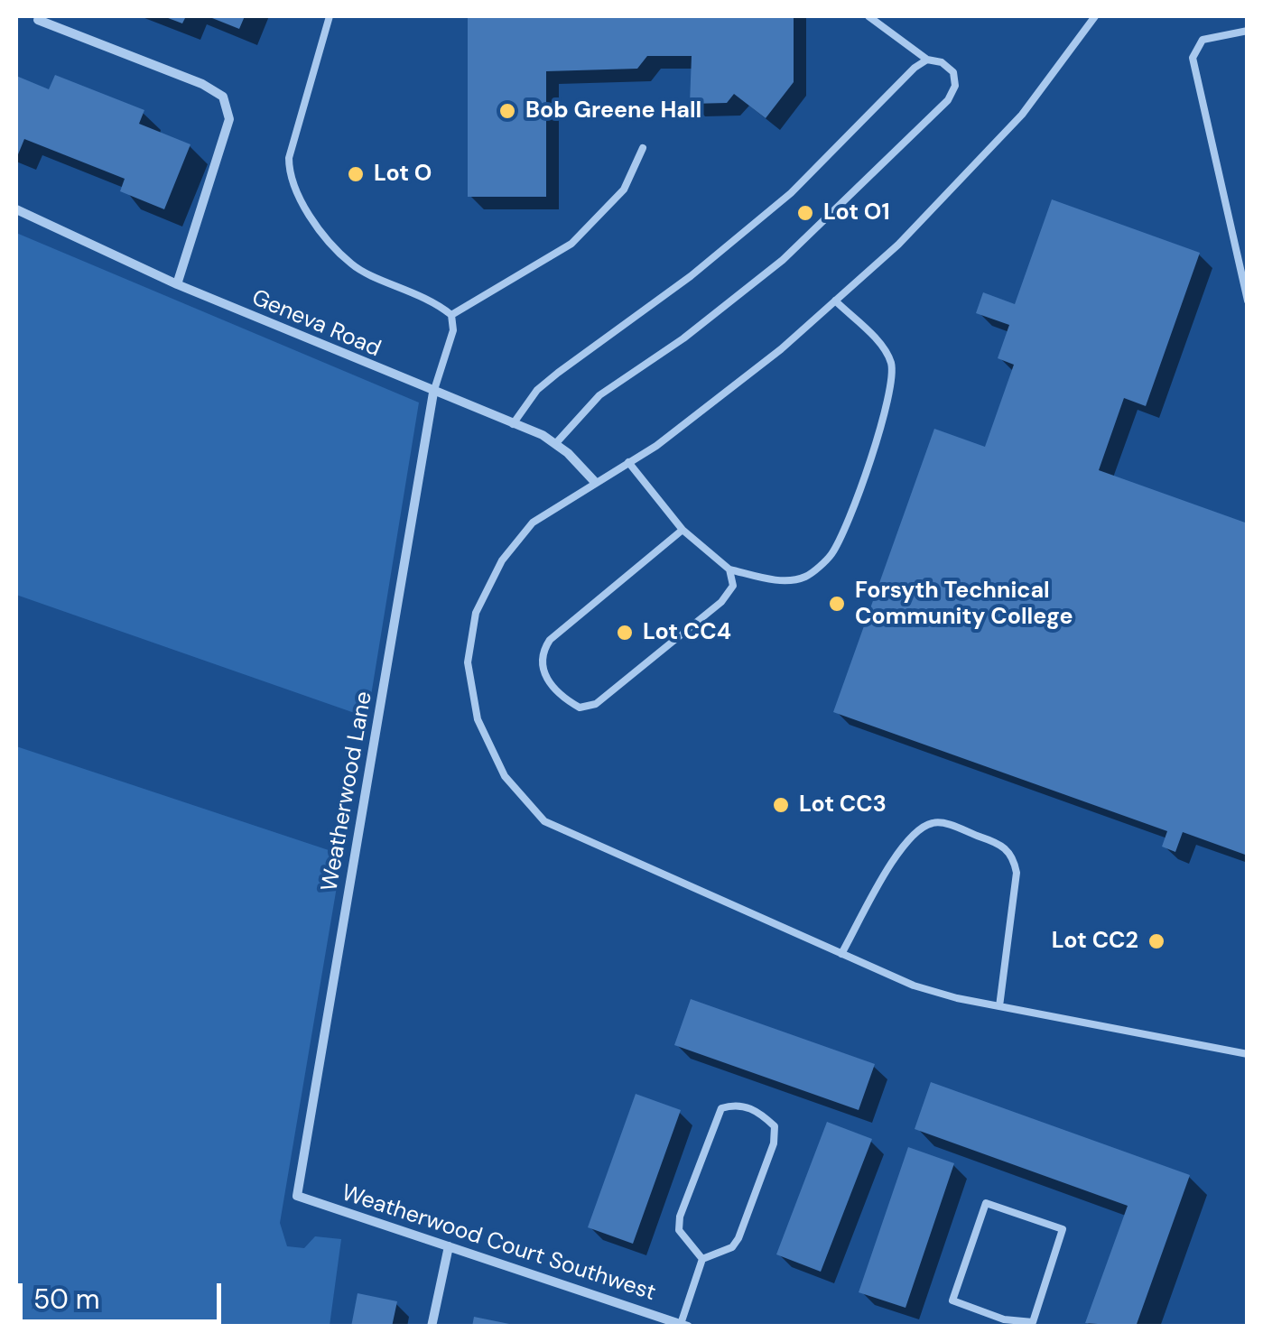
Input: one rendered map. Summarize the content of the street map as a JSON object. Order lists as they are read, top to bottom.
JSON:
{
  "streets": {
    "street": ["Geneva Road", "Weatherwood Lane", "Weatherwood Court Southwest"]
  },
  "crossings": [
    ["Geneva Road", "Weatherwood Lane"],
    ["Weatherwood Lane", "Weatherwood Court Southwest"]
  ],
  "places": [
    "Bob Greene Hall",
    "Lot O",
    "Lot O1",
    "Forsyth Technical Community College",
    "Lot CC4",
    "Lot CC3",
    "Lot CC2"
  ],
  "scale_bar": "50 m"
}
